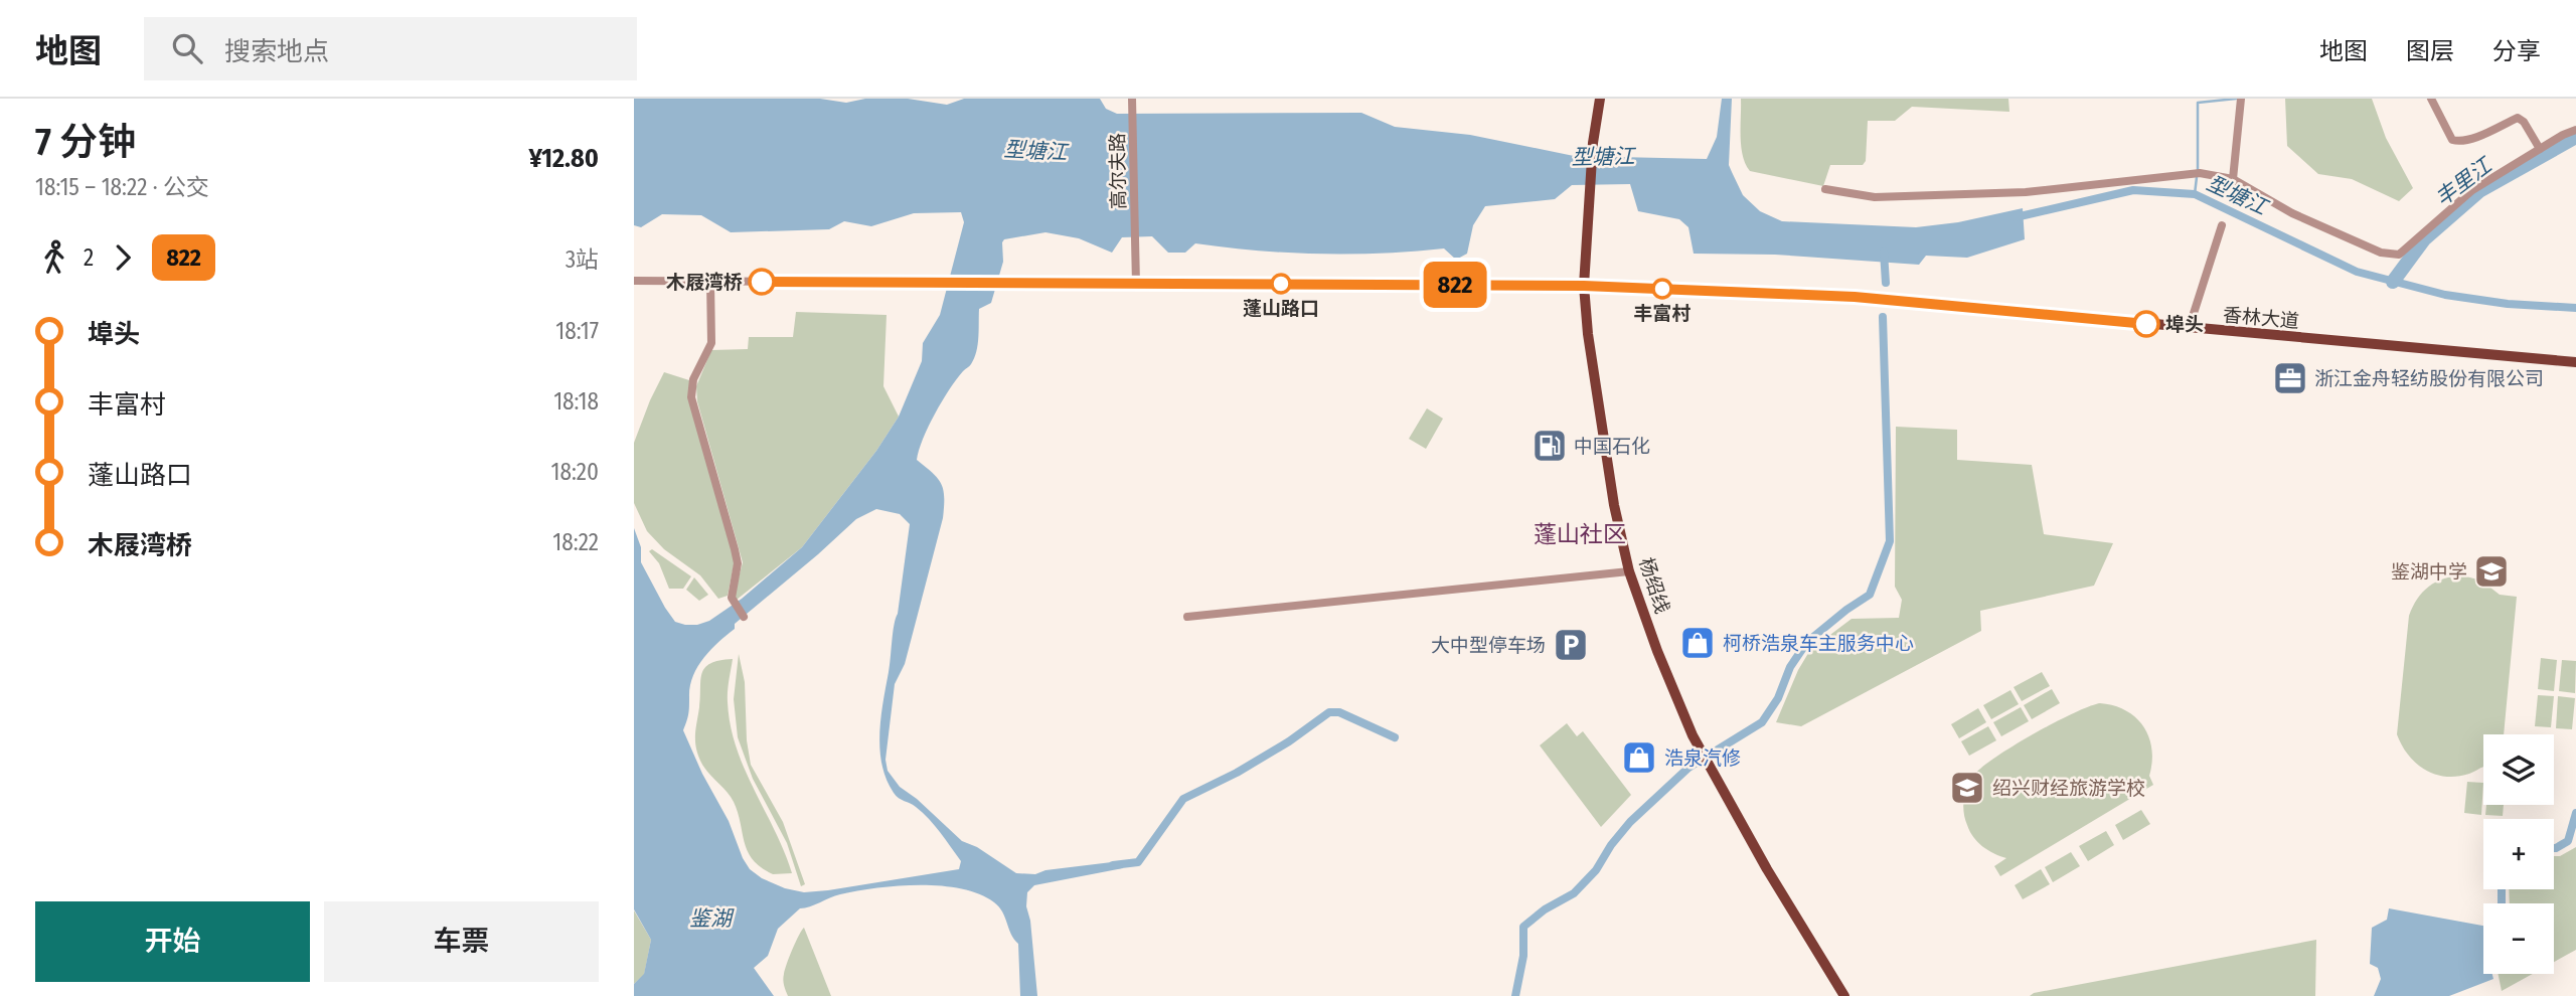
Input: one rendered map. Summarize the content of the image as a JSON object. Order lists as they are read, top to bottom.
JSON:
{
  "streets": {
    "main road": ["香林大道", "杨绍线"],
    "street": ["高尔夫路"]
  },
  "crossings": [
    ["高尔夫路", "香林大道"],
    ["香林大道", "杨绍线"]
  ],
  "districts": ["蓬山社区"],
  "water": ["型塘江", "丰里江", "鉴湖"],
  "places": {
    "other": [
      "木屐湾桥",
      "蓬山路口",
      "丰富村",
      "埠头"
    ],
    "office": ["浙江金舟轻纺股份有限公司"],
    "fuel station": ["中国石化"],
    "school or university": ["鉴湖中学", "绍兴财经旅游学校"],
    "shop": ["柯桥浩泉车主服务中心", "浩泉汽修"],
    "parking": ["大中型停车场"]
  },
  "lines": ["bus line 822"],
  "page": {
    "header": "地图",
    "search": "搜索地点",
    "nav": ["地图", "图层", "分享"],
    "heading": ["7 分钟", "18:15 – 18:22 · 公交", "¥12.80"],
    "on_map": "822",
    "legs": ["2", "822", "3站"],
    "list": [
      {
        "name": "埠头",
        "value": "18:17"
      },
      {
        "name": "丰富村",
        "value": "18:18"
      },
      {
        "name": "蓬山路口",
        "value": "18:20"
      },
      {
        "name": "木屐湾桥",
        "value": "18:22"
      }
    ],
    "map_buttons": ["+", "−"],
    "buttons": ["开始", "车票"]
  }
}
